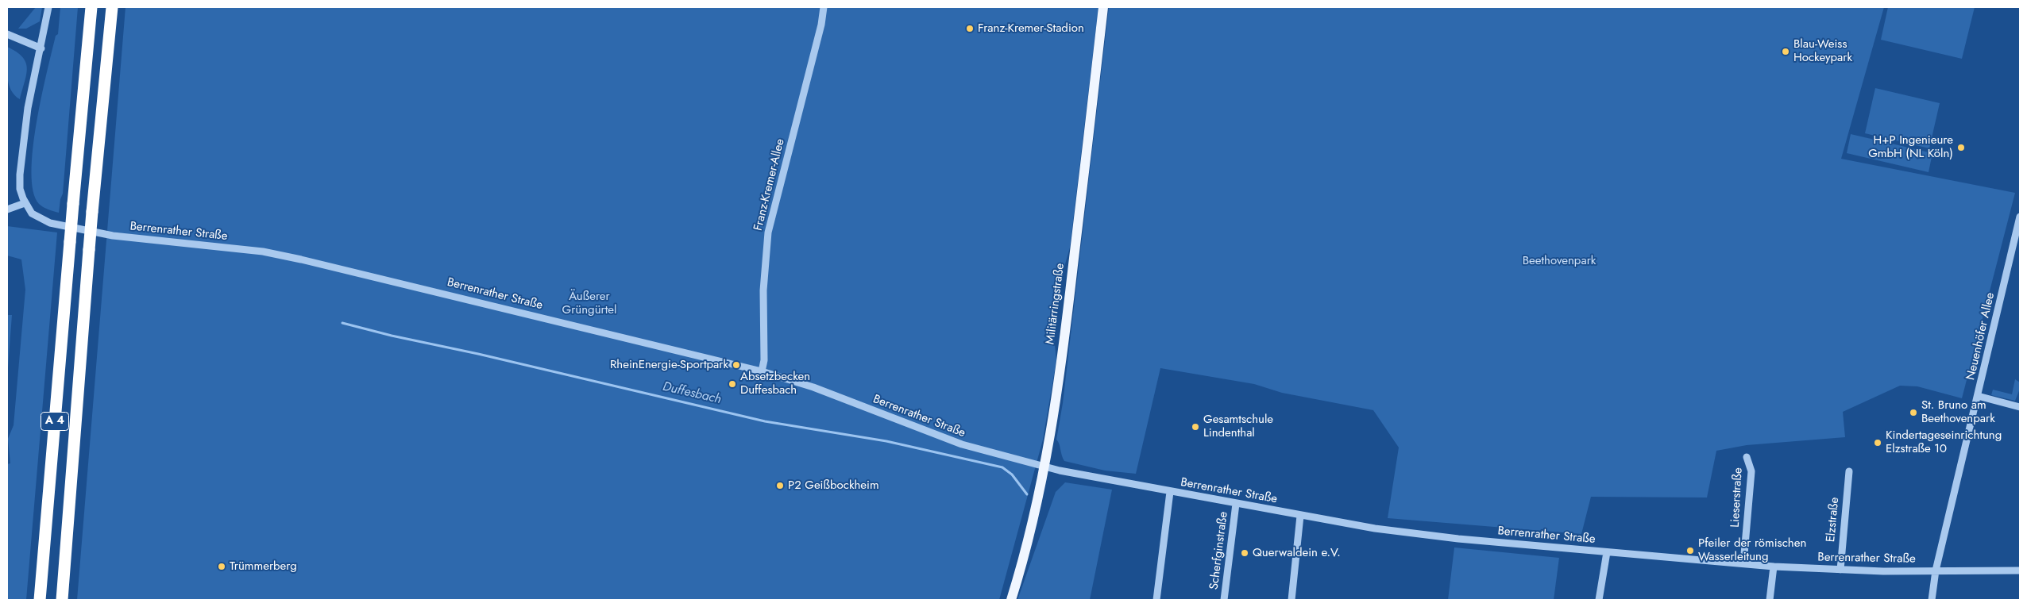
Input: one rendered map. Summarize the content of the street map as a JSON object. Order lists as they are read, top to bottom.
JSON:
{
  "streets": {
    "highway": ["A 4"],
    "main road": ["Militärringstraße"],
    "street": [
      "Franz-Kremer-Allee",
      "Berrenrather Straße",
      "Neuenhöfer Allee",
      "Lieserstraße",
      "Elzstraße",
      "Scherfginstraße"
    ]
  },
  "crossings": [
    ["Franz-Kremer-Allee", "Berrenrather Straße"],
    ["Berrenrather Straße", "Militärringstraße"],
    ["Berrenrather Straße", "Neuenhöfer Allee"],
    ["Berrenrather Straße", "Lieserstraße"],
    ["Berrenrather Straße", "Elzstraße"],
    ["Berrenrather Straße", "Scherfginstraße"]
  ],
  "water": ["Duffesbach"],
  "parks": ["Beethovenpark", "Äußerer Grüngürtel"],
  "places": [
    "Franz-Kremer-Stadion",
    "Blau-Weiss Hockeypark",
    "H+P Ingenieure GmbH (NL Köln)",
    "RheinEnergie-Sportpark",
    "Absetzbecken Duffesbach",
    "St. Bruno am Beethovenpark",
    "Gesamtschule Lindenthal",
    "Kindertageseinrichtung Elzstraße 10",
    "P2 Geißbockheim",
    "Pfeiler der römischen Wasserleitung",
    "Querwaldein e.V.",
    "Trümmerberg"
  ]
}
